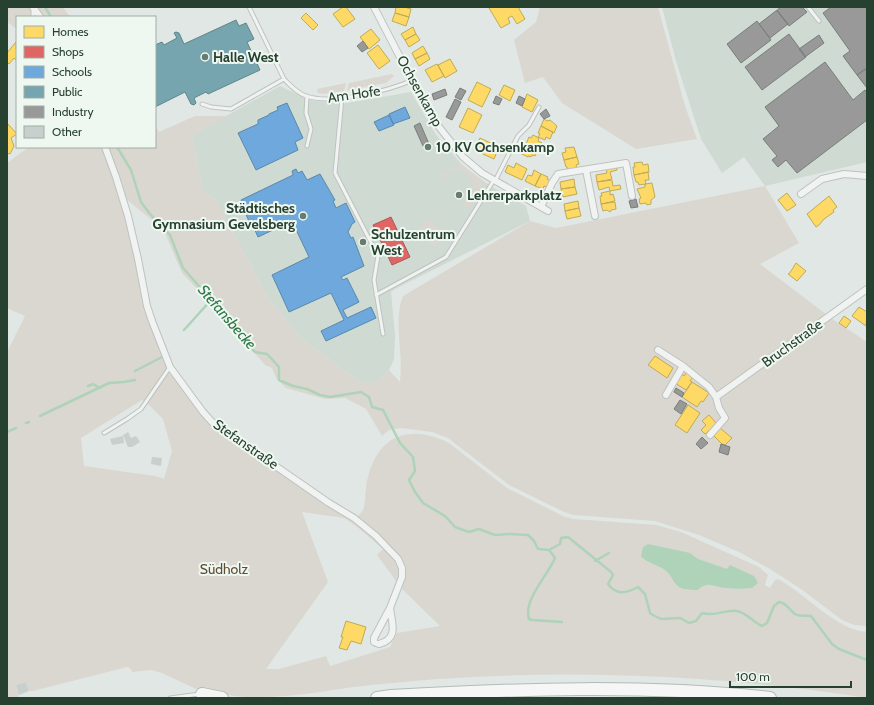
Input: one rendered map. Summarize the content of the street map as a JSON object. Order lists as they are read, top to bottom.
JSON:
{
  "streets": {
    "street": ["Ochsenkamp", "Bruchstraße", "Stefanstraße"],
    "lane": ["Am Hofe"]
  },
  "crossings": [
    ["Ochsenkamp", "Am Hofe"]
  ],
  "water": ["Stefansbecke"],
  "parks": ["Südholz"],
  "places": [
    "Halle West",
    "10 KV Ochsenkamp",
    "Lehrerparkplatz",
    "Städtisches Gymnasium Gevelsberg",
    "Schulzentrum West"
  ],
  "legend": [
    "Homes",
    "Shops",
    "Schools",
    "Public",
    "Industry",
    "Other"
  ],
  "scale_bar": "100 m"
}
